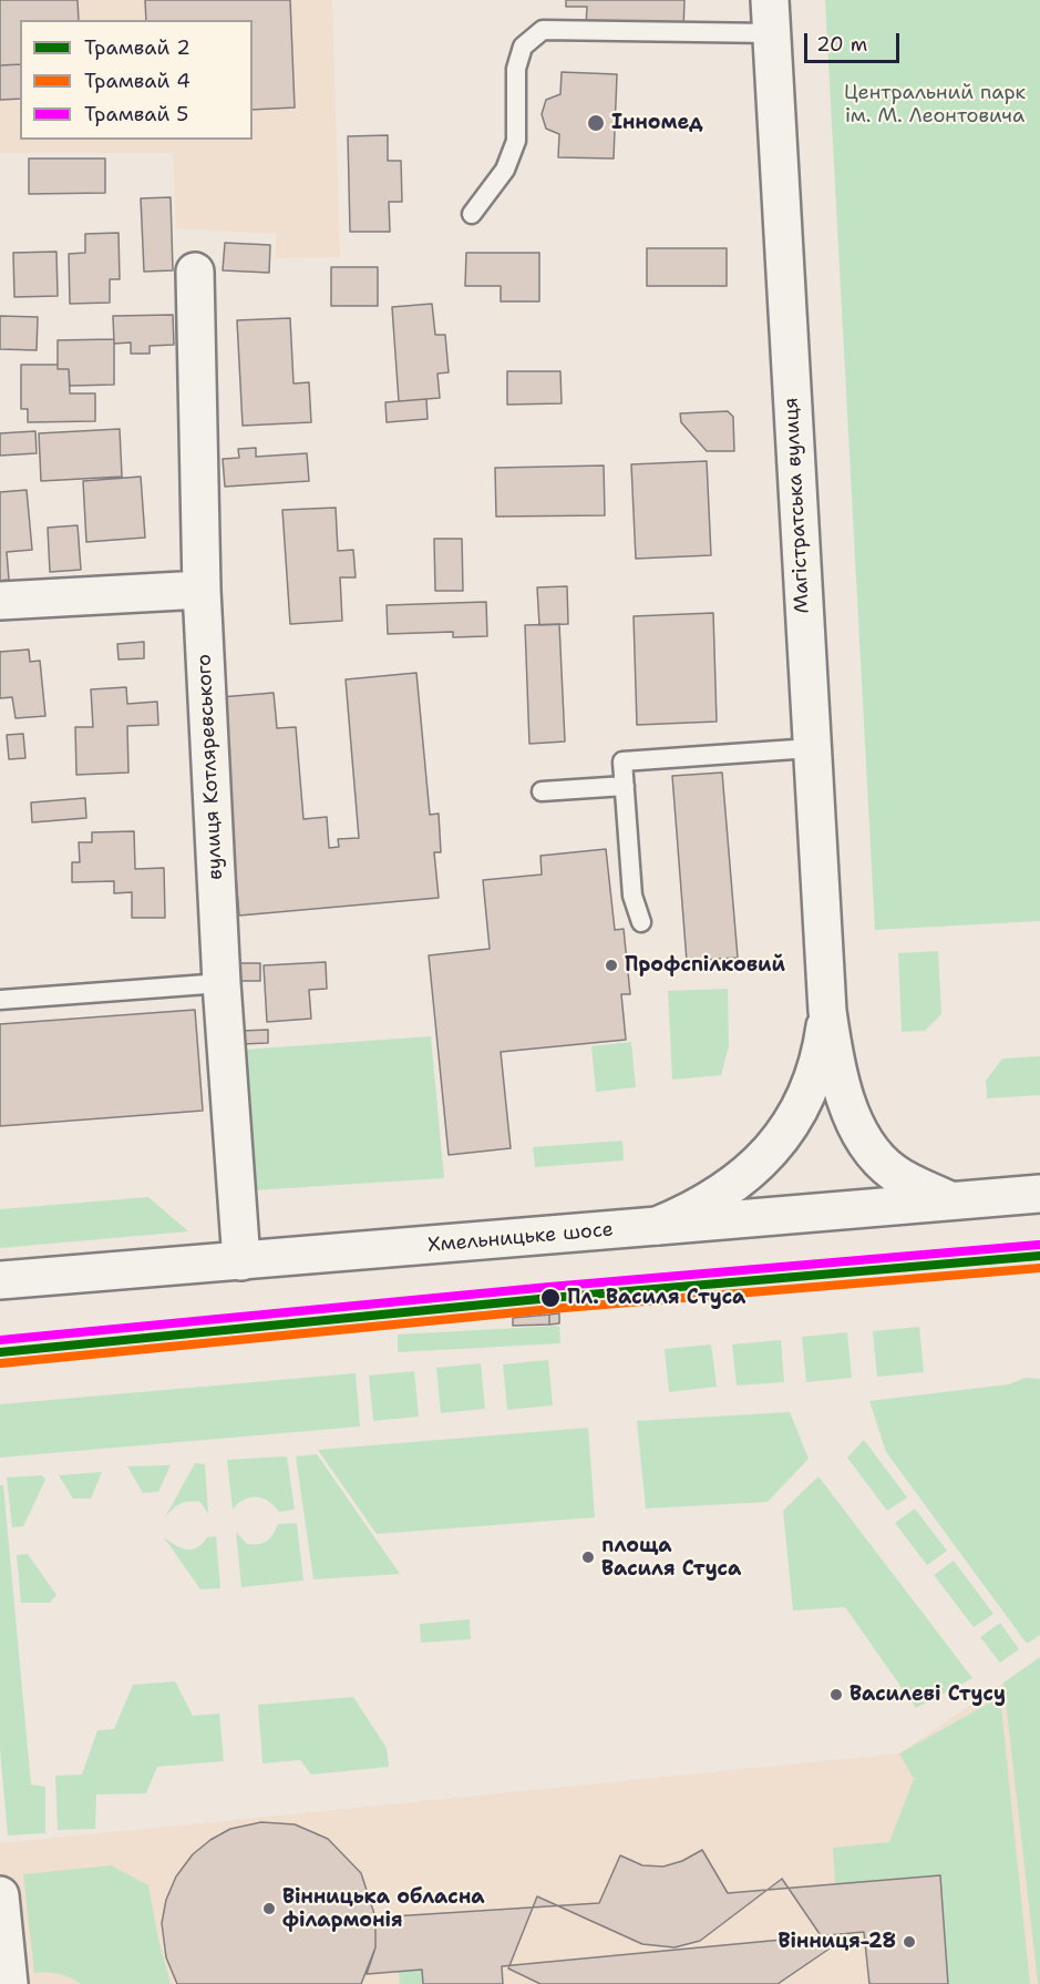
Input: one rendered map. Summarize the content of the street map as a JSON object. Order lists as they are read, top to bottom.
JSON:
{
  "streets": {
    "main road": ["Магістратська вулиця", "вулиця Котляревського", "Хмельницьке шосе"]
  },
  "crossings": [
    ["вулиця Котляревського", "Хмельницьке шосе"]
  ],
  "parks": ["Центральний парк ім. М. Леонтовича"],
  "places": [
    "Інномед",
    "Профспілковий",
    "Пл. Василя Стуса",
    "площа Василя Стуса",
    "Василеві Стусу",
    "Вінницька обласна філармонія",
    "Вінниця-28"
  ],
  "lines": ["tram line 5", "tram line 2", "tram line 4"],
  "legend": ["Трамвай 2", "Трамвай 4", "Трамвай 5"],
  "scale_bar": "20 m"
}
